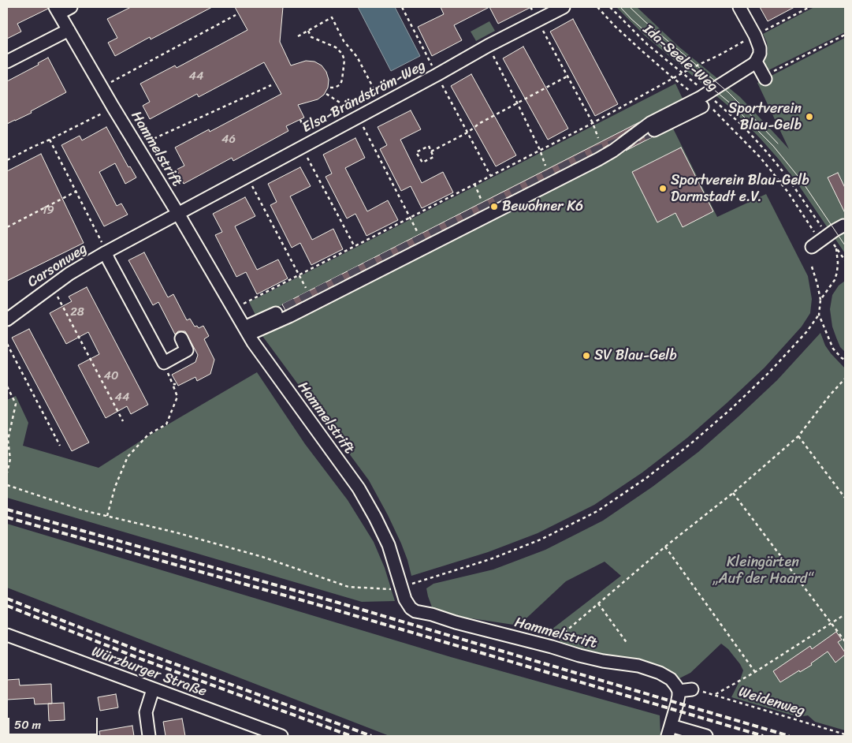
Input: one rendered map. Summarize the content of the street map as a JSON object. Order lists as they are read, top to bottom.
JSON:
{
  "streets": {
    "street": [
      "Elsa-Brändström-Weg",
      "Hammelstrift",
      "Carsonweg",
      "Würzburger Straße"
    ],
    "path": ["Ida-Seele-Weg", "Weidenweg"]
  },
  "crossings": [
    ["Elsa-Brändström-Weg", "Hammelstrift"],
    ["Elsa-Brändström-Weg", "Carsonweg"],
    ["Hammelstrift", "Carsonweg"]
  ],
  "parks": ["Kleingärten „Auf der Haard“"],
  "places": [
    "Sportverein Blau-Gelb",
    "Sportverein Blau-Gelb Darmstadt e.V.",
    "Bewohner K6",
    "SV Blau-Gelb"
  ],
  "house_numbers": [
    "44",
    "46",
    "19",
    "28",
    "40",
    "44"
  ],
  "scale_bar": "50 m"
}
